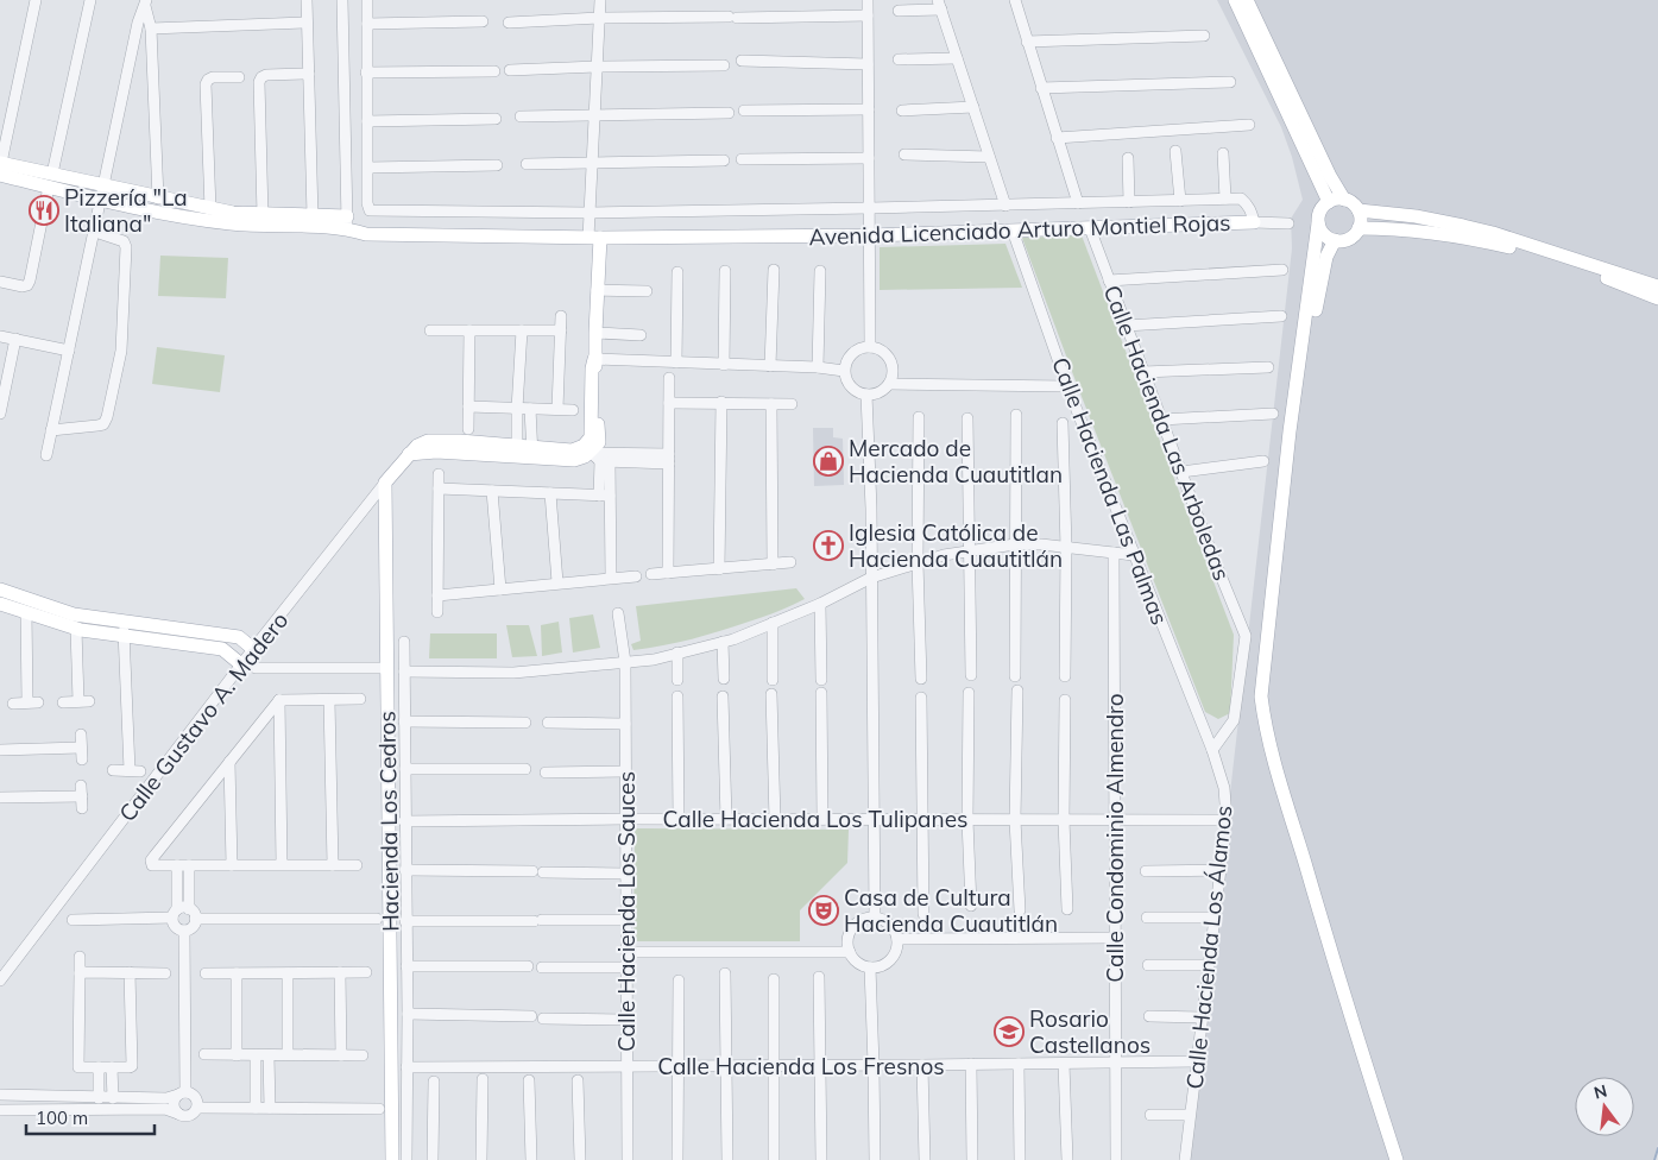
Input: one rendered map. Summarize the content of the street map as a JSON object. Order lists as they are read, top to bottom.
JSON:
{
  "streets": {
    "main road": ["Avenida Licenciado Arturo Montiel Rojas", "Calle Gustavo A. Madero", "Hacienda Los Cedros"],
    "street": [
      "Calle Hacienda Las Arboledas",
      "Calle Hacienda Las Palmas",
      "Calle Hacienda Los Tulipanes",
      "Calle Condominio Almendro",
      "Calle Hacienda Los Sauces",
      "Calle Hacienda Los Álamos",
      "Calle Hacienda Los Fresnos"
    ]
  },
  "crossings": [
    ["Avenida Licenciado Arturo Montiel Rojas", "Calle Hacienda Las Arboledas"],
    ["Avenida Licenciado Arturo Montiel Rojas", "Calle Hacienda Las Palmas"],
    ["Calle Hacienda Las Arboledas", "Calle Hacienda Las Palmas"],
    ["Calle Hacienda Las Arboledas", "Calle Hacienda Los Álamos"],
    ["Calle Hacienda Las Palmas", "Calle Hacienda Los Álamos"],
    ["Calle Gustavo A. Madero", "Hacienda Los Cedros"],
    ["Calle Hacienda Los Tulipanes", "Calle Condominio Almendro"],
    ["Calle Hacienda Los Tulipanes", "Calle Hacienda Los Sauces"],
    ["Calle Hacienda Los Tulipanes", "Calle Hacienda Los Álamos"],
    ["Calle Condominio Almendro", "Calle Hacienda Los Fresnos"],
    ["Calle Hacienda Los Sauces", "Calle Hacienda Los Fresnos"],
    ["Calle Hacienda Los Álamos", "Calle Hacienda Los Fresnos"]
  ],
  "places": {
    "restaurant": ["Pizzería \"La Italiana\""],
    "shop": ["Mercado de Hacienda Cuautitlan"],
    "church": ["Iglesia Católica de Hacienda Cuautitlán"],
    "theatre": ["Casa de Cultura Hacienda Cuautitlán"],
    "school or university": ["Rosario Castellanos"]
  },
  "scale_bar": "100 m",
  "north": "top"
}
